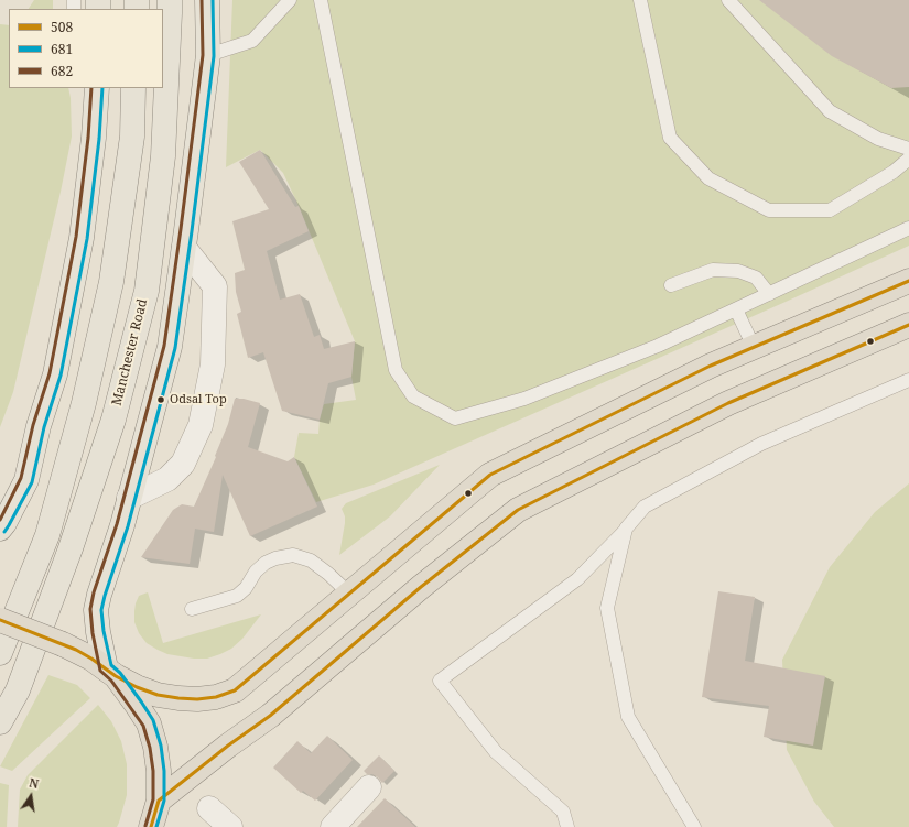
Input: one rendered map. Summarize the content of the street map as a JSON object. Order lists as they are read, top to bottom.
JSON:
{
  "streets": {
    "main road": ["Manchester Road"]
  },
  "places": ["Odsal Top"],
  "lines": ["transit line 681", "transit line 682", "transit line 508"],
  "legend": ["508", "681", "682"],
  "north": "top"
}
